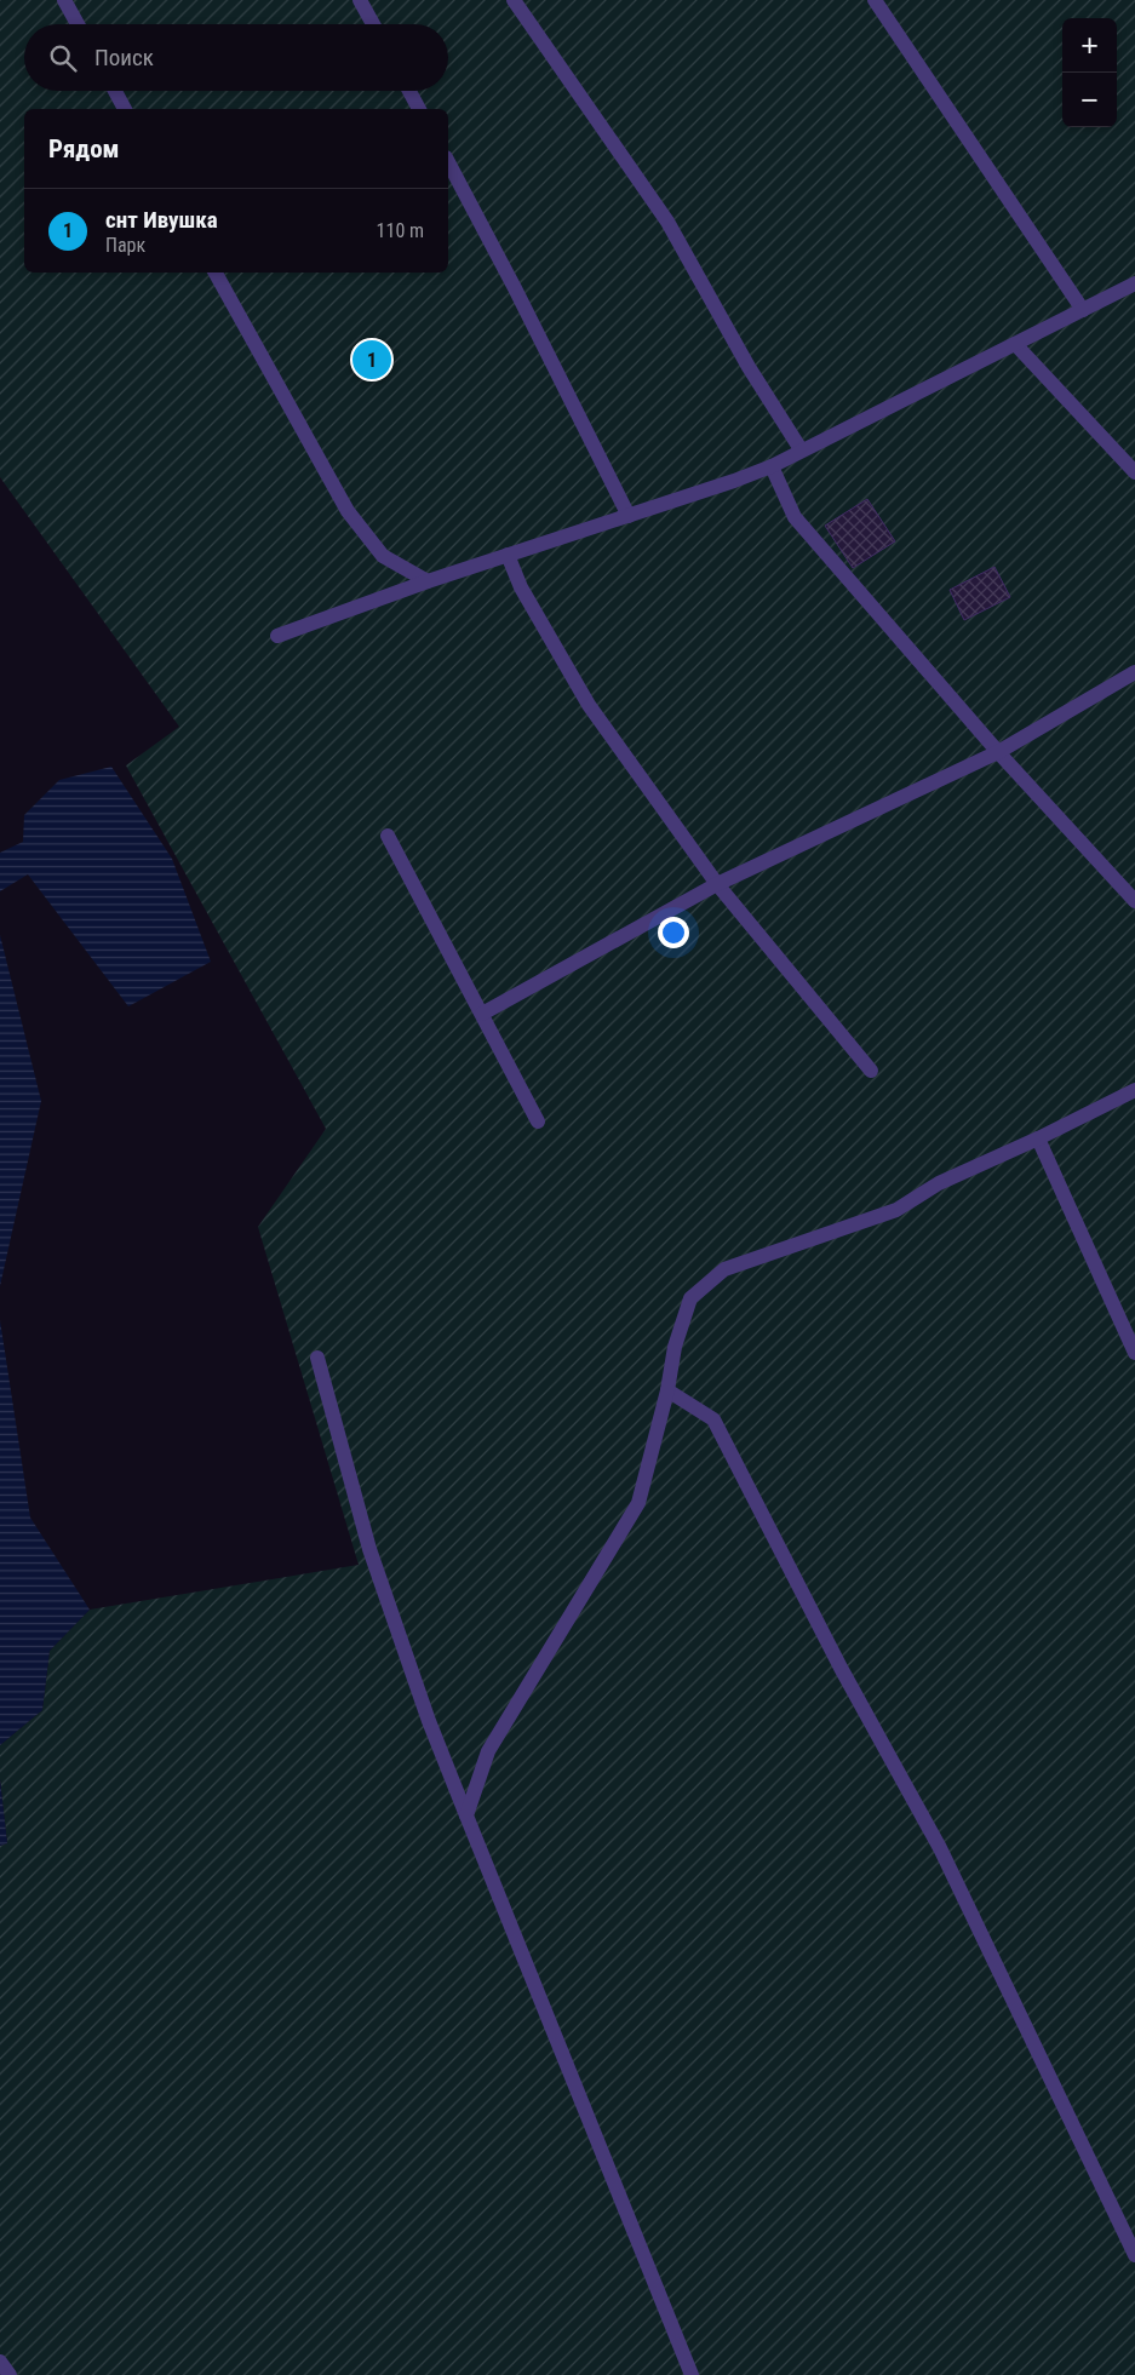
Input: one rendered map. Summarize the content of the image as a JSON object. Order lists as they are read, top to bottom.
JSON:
{
  "page": {
    "map_buttons": ["+", "−"],
    "search": "Поиск",
    "heading": "Рядом",
    "list": [
      {
        "mark": "1",
        "name": "снт Ивушка",
        "note": "Парк",
        "value": "110 m"
      }
    ],
    "pins": "1"
  }
}
